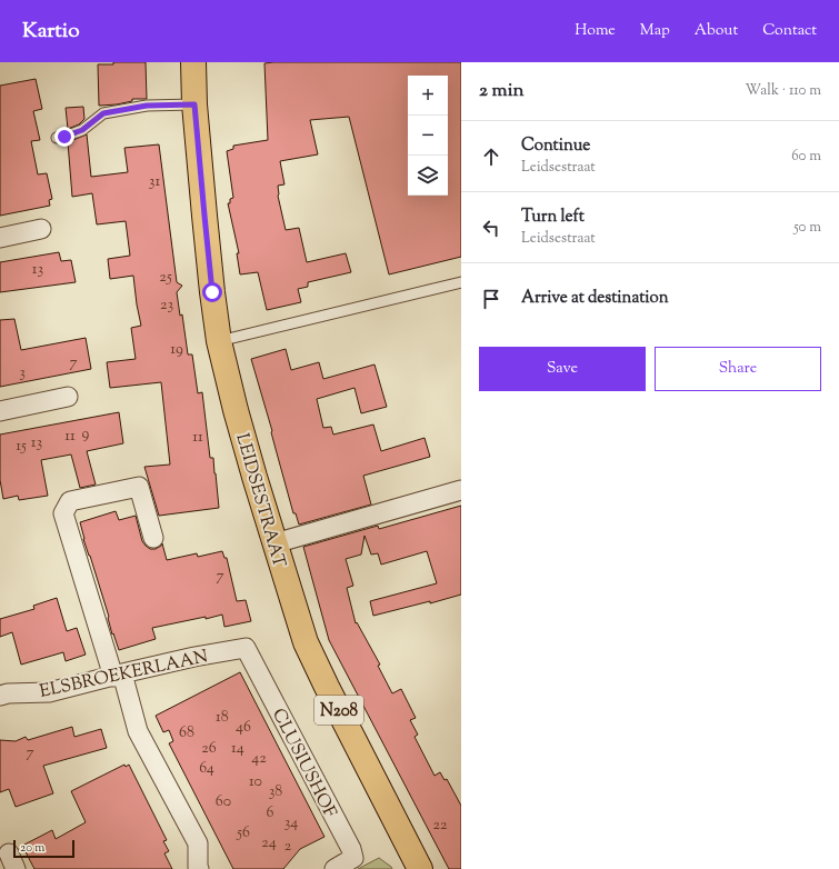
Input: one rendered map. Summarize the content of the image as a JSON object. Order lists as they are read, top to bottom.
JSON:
{
  "streets": {
    "main road": ["LEIDSESTRAAT", "N208"],
    "street": ["ELSBROEKERLAAN", "CLUSIUSHOF"]
  },
  "crossings": [
    ["ELSBROEKERLAAN", "CLUSIUSHOF"]
  ],
  "house_numbers": [
    "31",
    "13",
    "25",
    "23",
    "19",
    "7",
    "3",
    "9",
    "11",
    "11",
    "13",
    "15",
    "7",
    "18",
    "46",
    "68",
    "26",
    "14",
    "7",
    "42",
    "64",
    "10",
    "38",
    "60",
    "6",
    "34",
    "22",
    "56",
    "24",
    "2"
  ],
  "scale_bar": "20 m",
  "page": {
    "header": "Kartio",
    "nav": [
      "Home",
      "Map",
      "About",
      "Contact"
    ],
    "heading": ["2 min", "Walk · 110 m"],
    "map_buttons": ["+", "−"],
    "list": [
      ["Continue", "Leidsestraat", "60 m"],
      ["Turn left", "Leidsestraat", "50 m"],
      "Arrive at destination"
    ],
    "buttons": ["Save", "Share"],
    "scale": "20 m"
  }
}
